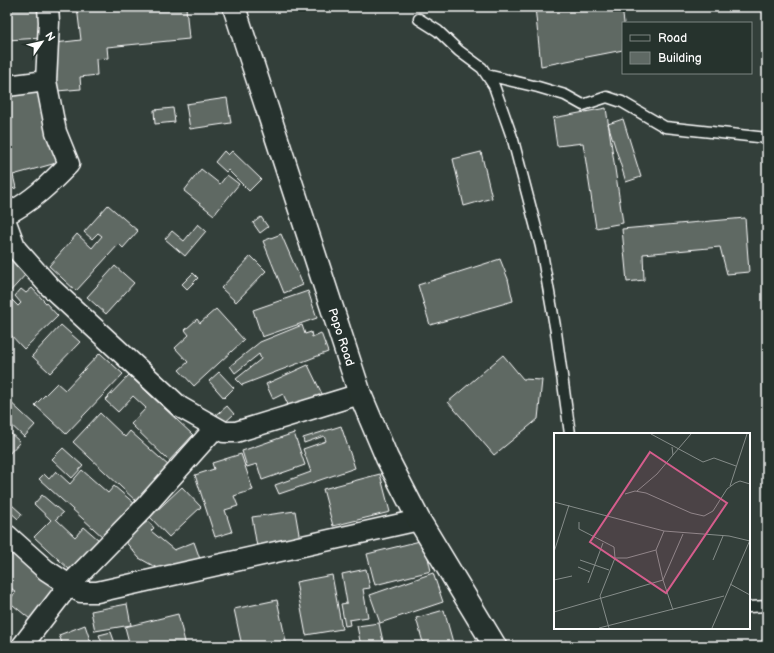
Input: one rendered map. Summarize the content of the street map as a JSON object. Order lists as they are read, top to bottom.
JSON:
{
  "streets": {
    "main road": ["Popo Road"]
  },
  "legend": ["Road", "Building"],
  "north": "top right"
}
